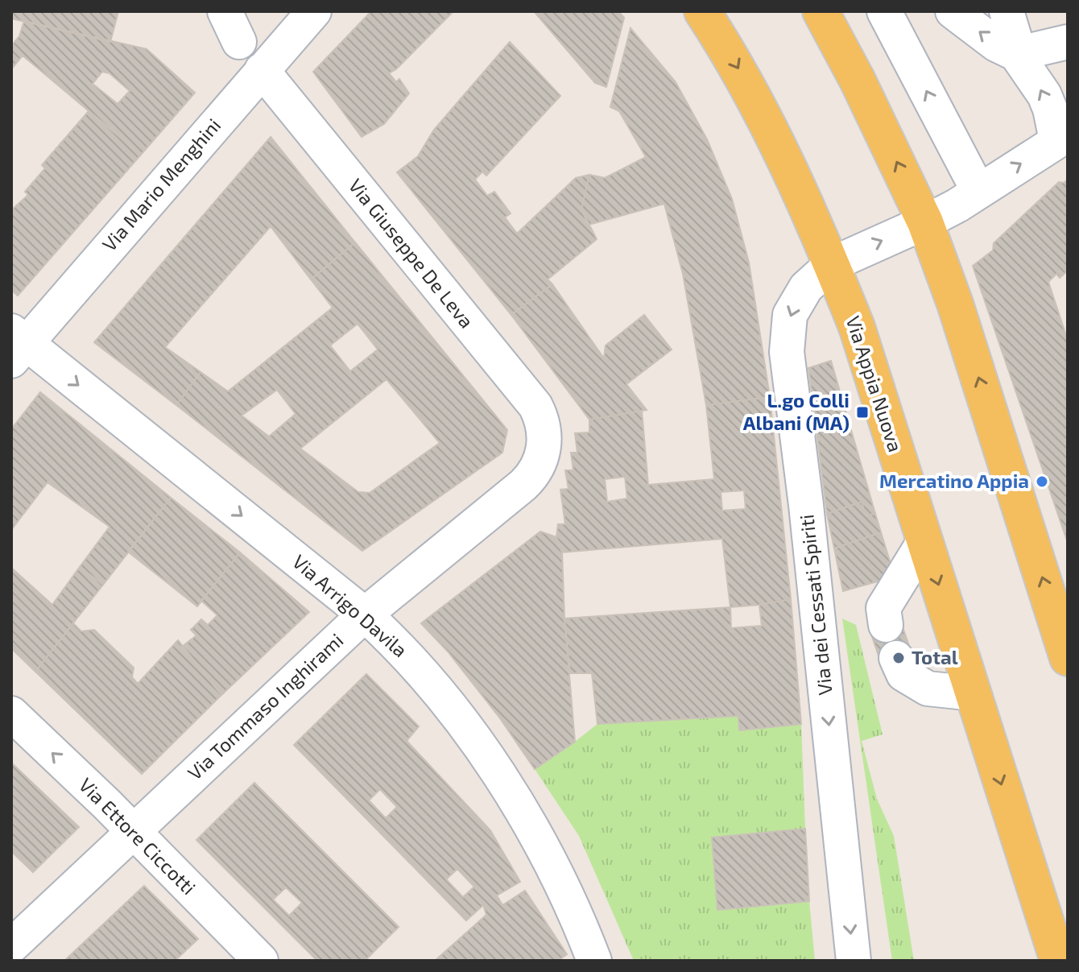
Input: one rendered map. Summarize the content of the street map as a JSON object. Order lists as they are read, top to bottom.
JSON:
{
  "streets": {
    "main road": ["Via Appia Nuova"],
    "street": [
      "Via Mario Menghini",
      "Via Giuseppe De Leva",
      "Via dei Cessati Spiriti",
      "Via Arrigo Davila",
      "Via Tommaso Inghirami",
      "Via Ettore Ciccotti"
    ]
  },
  "crossings": [
    ["Via Mario Menghini", "Via Giuseppe De Leva"],
    ["Via Mario Menghini", "Via Arrigo Davila"],
    ["Via Giuseppe De Leva", "Via Tommaso Inghirami"],
    ["Via Appia Nuova", "Via dei Cessati Spiriti"],
    ["Via Arrigo Davila", "Via Tommaso Inghirami"],
    ["Via Tommaso Inghirami", "Via Ettore Ciccotti"]
  ],
  "one_way": ["Via Arrigo Davila", "Via Ettore Ciccotti"],
  "places": {
    "transit": ["L.go Colli Albani (MA)"],
    "other": ["Mercatino Appia", "Total"]
  }
}
